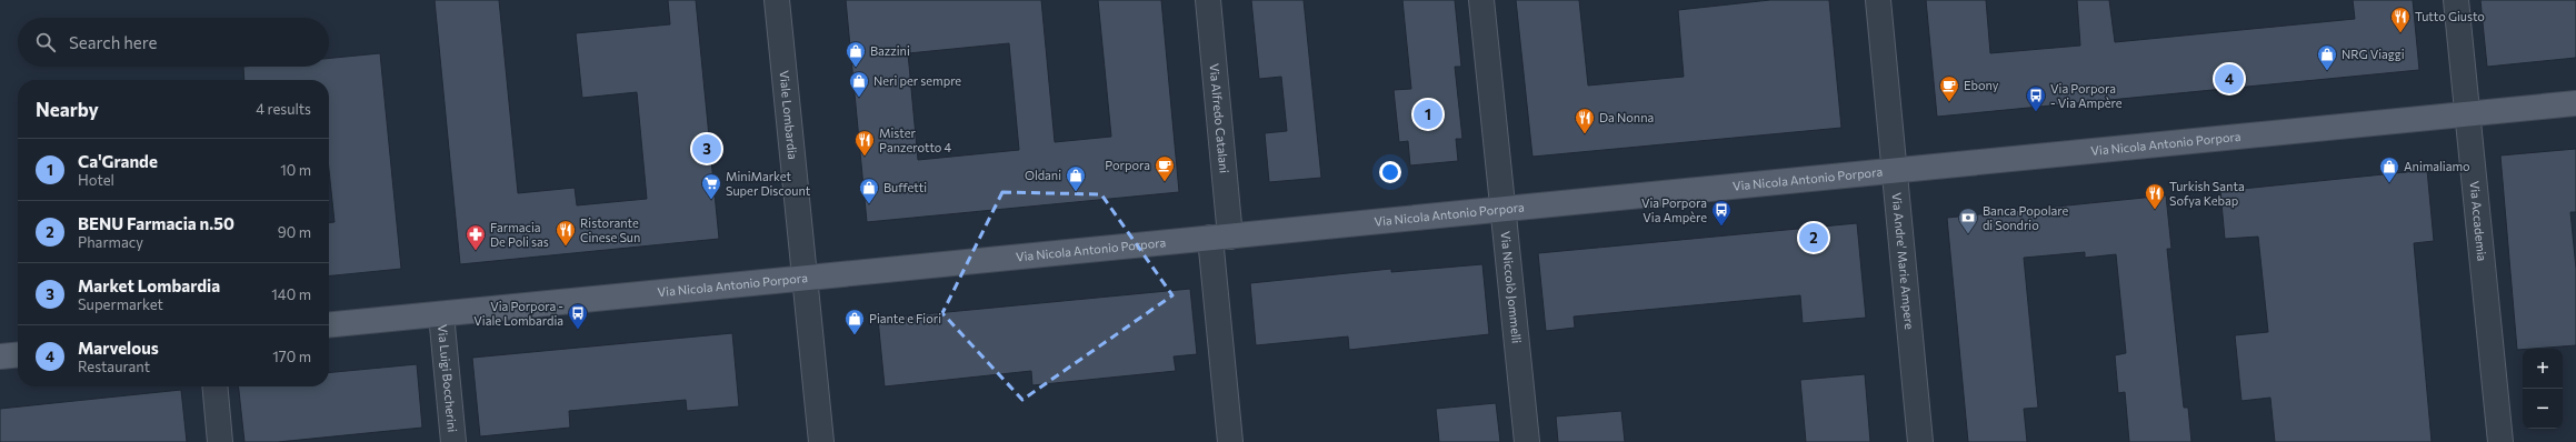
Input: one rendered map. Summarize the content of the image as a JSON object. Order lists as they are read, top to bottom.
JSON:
{
  "streets": {
    "main road": ["Via Nicola Antonio Porpora"],
    "street": [
      "Viale Lombardia",
      "Via Alfredo Catalani",
      "Via Accademia",
      "Via Andre' Marie Ampere",
      "Via Niccolò Jommelli",
      "Via Luigi Boccherini"
    ]
  },
  "crossings": [
    ["Viale Lombardia", "Via Nicola Antonio Porpora"],
    ["Via Alfredo Catalani", "Via Nicola Antonio Porpora"],
    ["Via Nicola Antonio Porpora", "Via Accademia"],
    ["Via Nicola Antonio Porpora", "Via Andre' Marie Ampere"],
    ["Via Nicola Antonio Porpora", "Via Niccolò Jommelli"],
    ["Via Nicola Antonio Porpora", "Via Luigi Boccherini"]
  ],
  "places": {
    "restaurant": [
      "Tutto Giusto",
      "Da Nonna",
      "Mister Panzerotto 4",
      "Turkish Santa Sofya Kebap",
      "Ristorante Cinese Sun"
    ],
    "shop": [
      "Bazzini",
      "NRG Viaggi",
      "Neri per sempre",
      "Animaliamo",
      "Oldani",
      "Buffetti",
      "Piante e Fiori"
    ],
    "cafe": ["Ebony", "Porpora"],
    "bus stop": ["Via Porpora - Via Ampère", "Via Porpora Via Ampère", "Via Porpora - Viale Lombardia"],
    "supermarket": ["MiniMarket Super Discount"],
    "bank": ["Banca Popolare di Sondrio"],
    "pharmacy": ["Farmacia De Poli sas"]
  },
  "page": {
    "search": "Search here",
    "pins": [
      "4",
      "1",
      "3",
      "2"
    ],
    "heading": ["Nearby", "4 results"],
    "list": [
      {
        "mark": "1",
        "name": "Ca'Grande",
        "note": "Hotel",
        "value": "10 m"
      },
      {
        "mark": "2",
        "name": "BENU Farmacia n.50",
        "note": "Pharmacy",
        "value": "90 m"
      },
      {
        "mark": "3",
        "name": "Market Lombardia",
        "note": "Supermarket",
        "value": "140 m"
      },
      {
        "mark": "4",
        "name": "Marvelous",
        "note": "Restaurant",
        "value": "170 m"
      }
    ],
    "map_buttons": ["+", "−"]
  }
}
